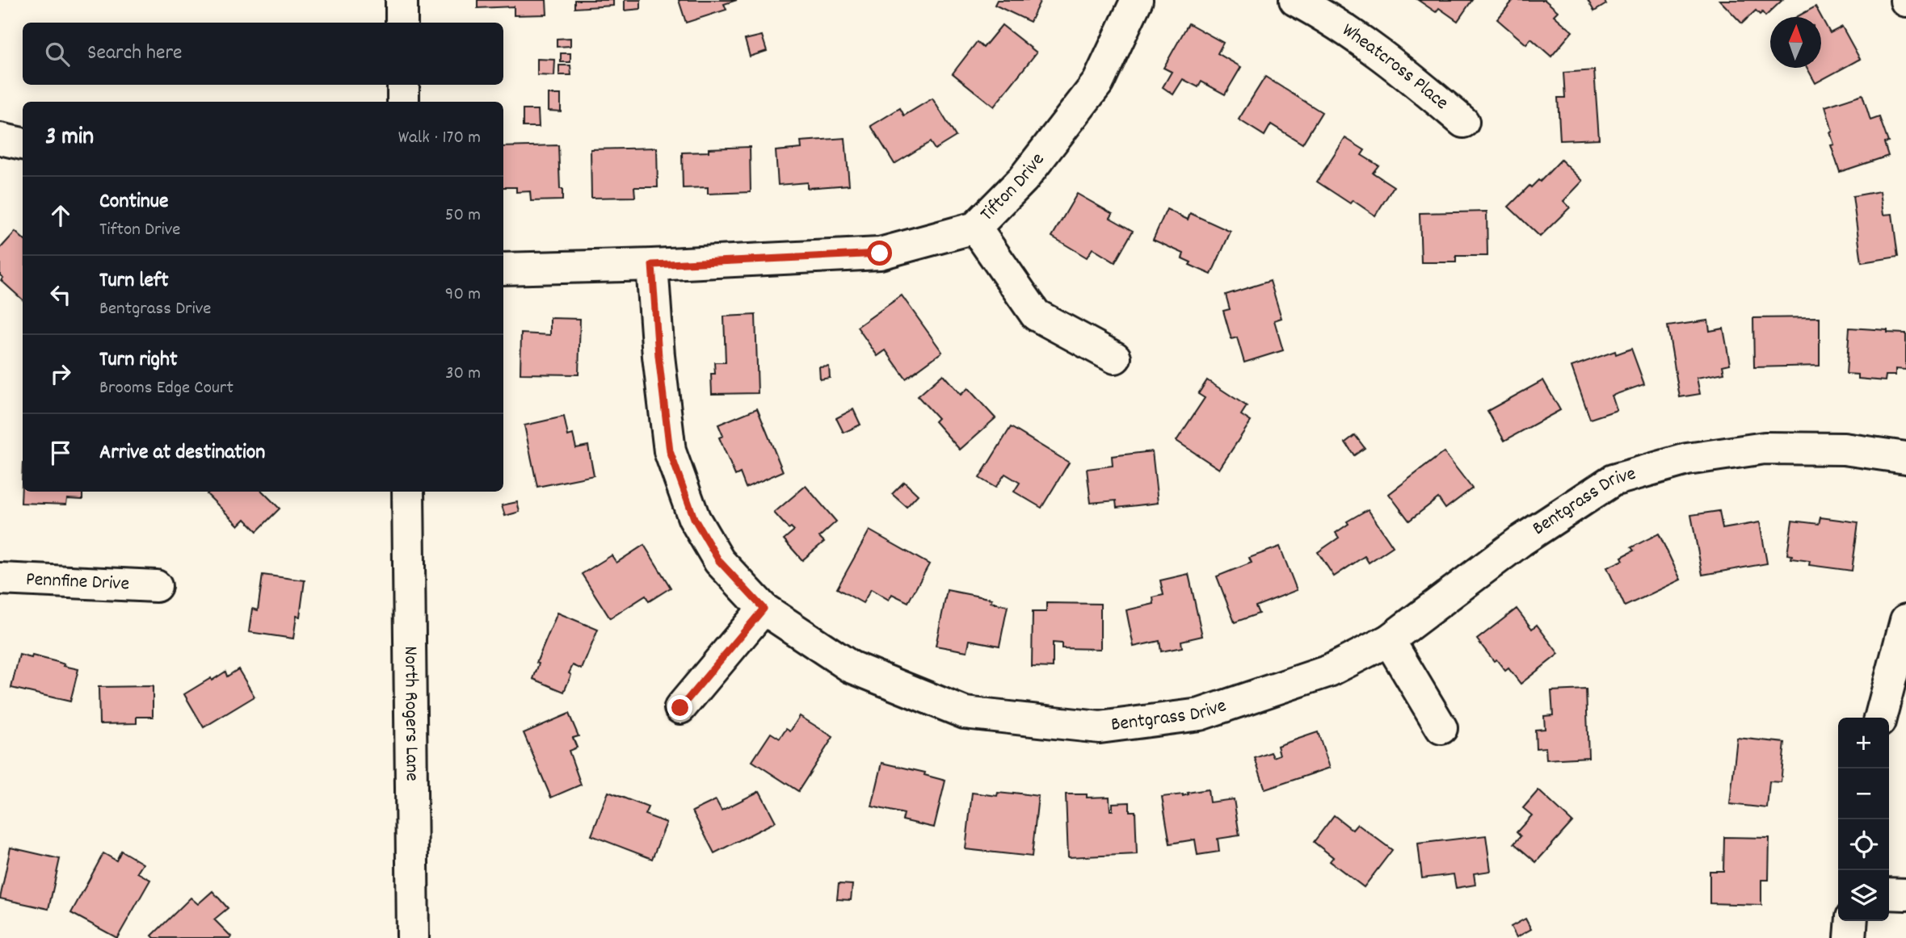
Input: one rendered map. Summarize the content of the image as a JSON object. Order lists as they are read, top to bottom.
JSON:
{
  "streets": {
    "street": [
      "Wheatcross Place",
      "Tifton Drive",
      "Bentgrass Drive",
      "Pennfine Drive",
      "North Rogers Lane"
    ]
  },
  "crossings": [
    ["Tifton Drive", "Bentgrass Drive"]
  ],
  "north": "top",
  "page": {
    "search": "Search here",
    "heading": ["3 min", "Walk · 170 m"],
    "list": [
      ["Continue", "Tifton Drive", "50 m"],
      ["Turn left", "Bentgrass Drive", "90 m"],
      ["Turn right", "Brooms Edge Court", "30 m"],
      "Arrive at destination"
    ],
    "map_buttons": ["+", "−"]
  }
}
